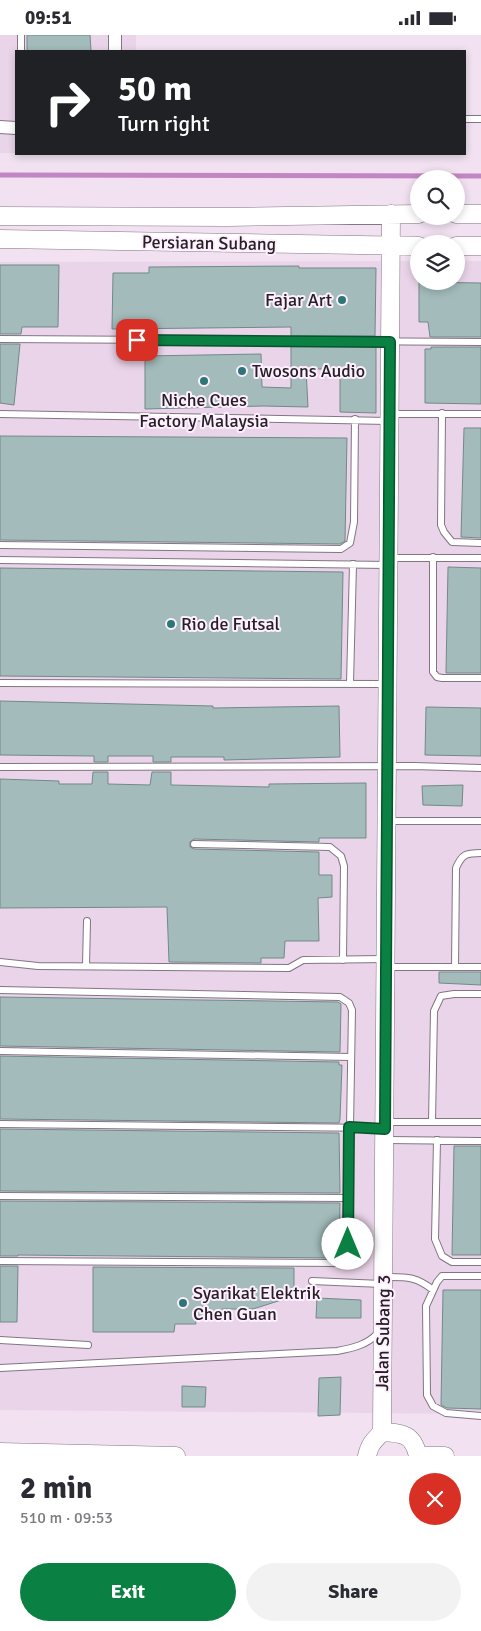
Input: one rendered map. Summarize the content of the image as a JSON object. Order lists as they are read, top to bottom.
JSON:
{
  "streets": {
    "street": ["Persiaran Subang", "Jalan Subang 3"]
  },
  "crossings": [
    ["Persiaran Subang", "Jalan Subang 3"]
  ],
  "places": [
    "Fajar Art",
    "Twosons Audio",
    "Niche Cues Factory Malaysia",
    "Rio de Futsal",
    "Syarikat Elektrik Chen Guan"
  ],
  "page": {
    "status": "09:51",
    "turn": ["50 m", "Turn right"],
    "heading": ["2 min", "510 m · 09:53"],
    "buttons": ["Exit", "Share"]
  }
}
